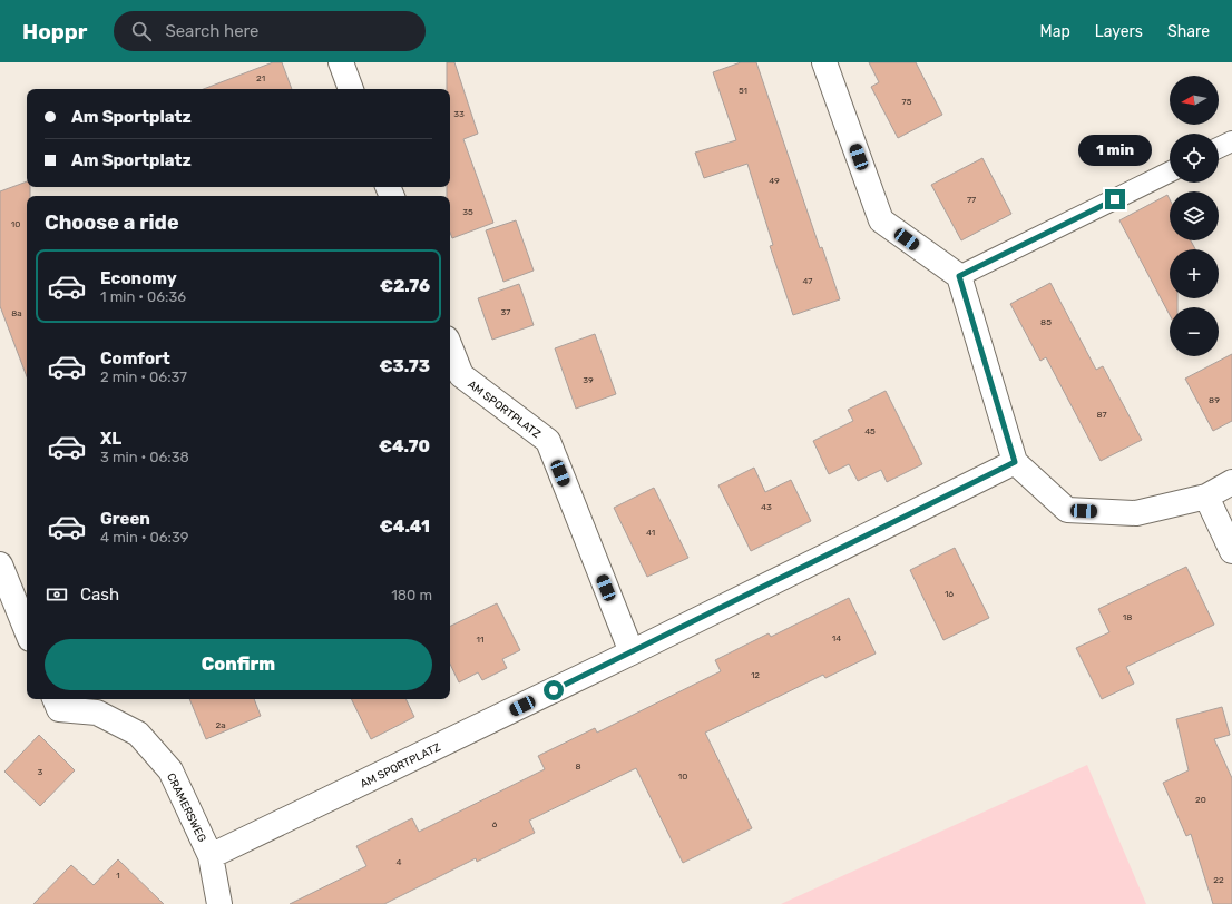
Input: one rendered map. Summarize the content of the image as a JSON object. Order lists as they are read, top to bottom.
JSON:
{
  "streets": {
    "street": ["AM SPORTPLATZ", "CRAMERSWEG"]
  },
  "crossings": [
    ["AM SPORTPLATZ", "CRAMERSWEG"]
  ],
  "house_numbers": [
    "21",
    "51",
    "75",
    "33",
    "49",
    "77",
    "35",
    "10",
    "47",
    "37",
    "8a",
    "85",
    "39",
    "89",
    "87",
    "45",
    "43",
    "41",
    "16",
    "18",
    "14",
    "11",
    "12",
    "2a",
    "8",
    "3",
    "10",
    "20",
    "6",
    "4",
    "1",
    "22"
  ],
  "north": "left",
  "page": {
    "header": "Hoppr",
    "search": "Search here",
    "nav": ["Map", "Layers", "Share"],
    "map_buttons": ["+", "−"],
    "banner": ["Am Sportplatz", "Am Sportplatz"],
    "bubble": "1 min",
    "heading": "Choose a ride",
    "list": [
      {
        "name": "Economy",
        "note": "1 min · 06:36",
        "value": "€2.76"
      },
      {
        "name": "Comfort",
        "note": "2 min · 06:37",
        "value": "€3.73"
      },
      {
        "name": "XL",
        "note": "3 min · 06:38",
        "value": "€4.70"
      },
      {
        "name": "Green",
        "note": "4 min · 06:39",
        "value": "€4.41"
      }
    ],
    "pay": ["Cash", "180 m"],
    "buttons": "Confirm"
  }
}
